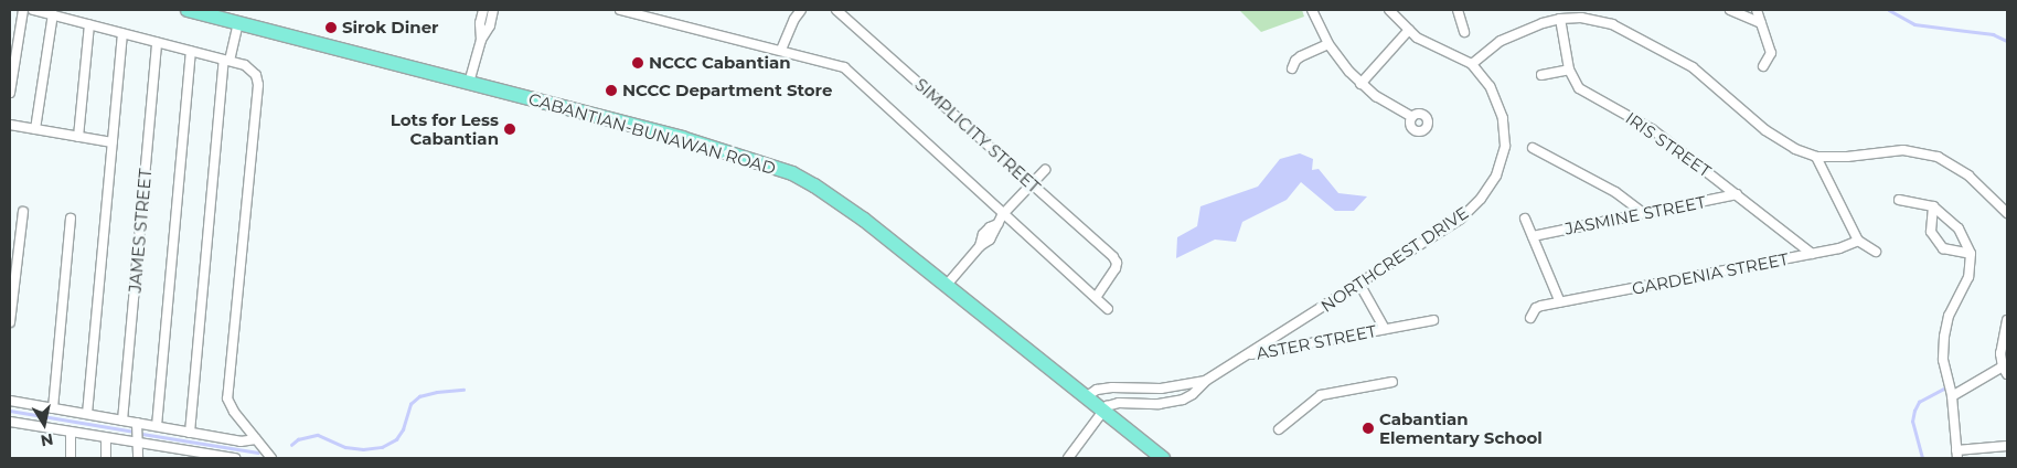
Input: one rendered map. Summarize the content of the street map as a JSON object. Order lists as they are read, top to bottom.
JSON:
{
  "streets": {
    "main road": ["CABANTIAN-BUNAWAN ROAD"],
    "street": [
      "SIMPLICITY STREET",
      "IRIS STREET",
      "JASMINE STREET",
      "JAMES STREET",
      "NORTHCREST DRIVE",
      "GARDENIA STREET",
      "ASTER STREET"
    ]
  },
  "crossings": [
    ["CABANTIAN-BUNAWAN ROAD", "NORTHCREST DRIVE"],
    ["IRIS STREET", "JASMINE STREET"],
    ["IRIS STREET", "GARDENIA STREET"],
    ["NORTHCREST DRIVE", "ASTER STREET"]
  ],
  "places": [
    "Sirok Diner",
    "NCCC Cabantian",
    "NCCC Department Store",
    "Lots for Less Cabantian",
    "Cabantian Elementary School"
  ],
  "north": "bottom"
}
